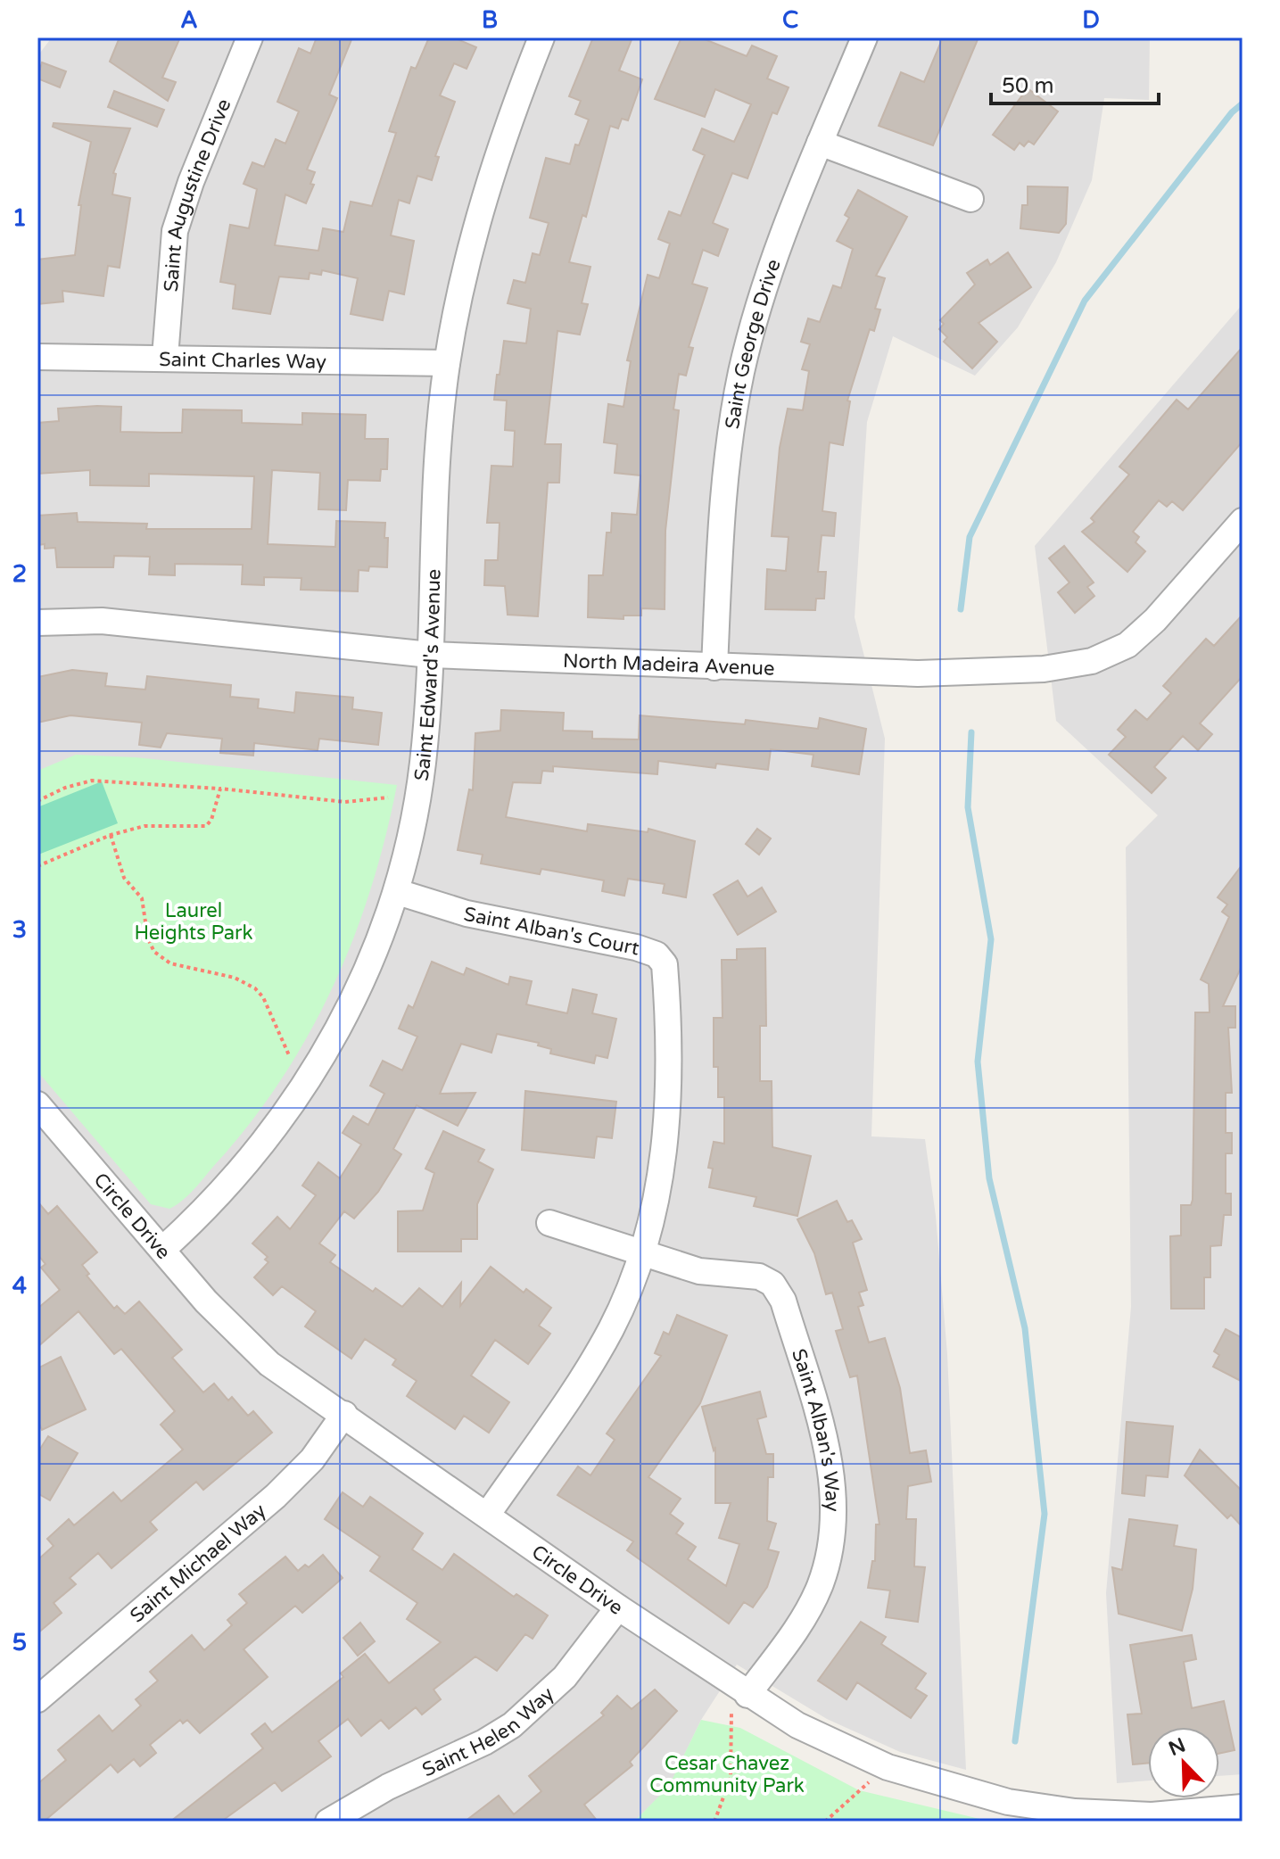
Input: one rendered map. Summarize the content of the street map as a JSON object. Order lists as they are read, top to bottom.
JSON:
{
  "streets": {
    "street": [
      "Saint Augustine Drive",
      "Saint George Drive",
      "Saint Charles Way",
      "North Madeira Avenue",
      "Saint Edward's Avenue",
      "Saint Alban's Court",
      "Circle Drive",
      "Saint Alban's Way",
      "Saint Michael Way",
      "Saint Helen Way"
    ]
  },
  "crossings": [
    ["Saint Augustine Drive", "Saint Charles Way"],
    ["Saint George Drive", "North Madeira Avenue"],
    ["Saint Charles Way", "Saint Edward's Avenue"],
    ["North Madeira Avenue", "Saint Edward's Avenue"],
    ["Saint Edward's Avenue", "Saint Alban's Court"],
    ["Saint Edward's Avenue", "Circle Drive"],
    ["Saint Alban's Court", "Circle Drive"],
    ["Saint Alban's Court", "Saint Alban's Way"],
    ["Circle Drive", "Saint Alban's Way"],
    ["Circle Drive", "Saint Michael Way"],
    ["Circle Drive", "Saint Helen Way"]
  ],
  "parks": ["Laurel Heights Park", "Cesar Chavez Community Park"],
  "scale_bar": "50 m",
  "north": "top left",
  "grid": {
    "columns": [
      "A",
      "B",
      "C",
      "D"
    ],
    "rows": [
      "1",
      "2",
      "3",
      "4",
      "5"
    ]
  }
}
